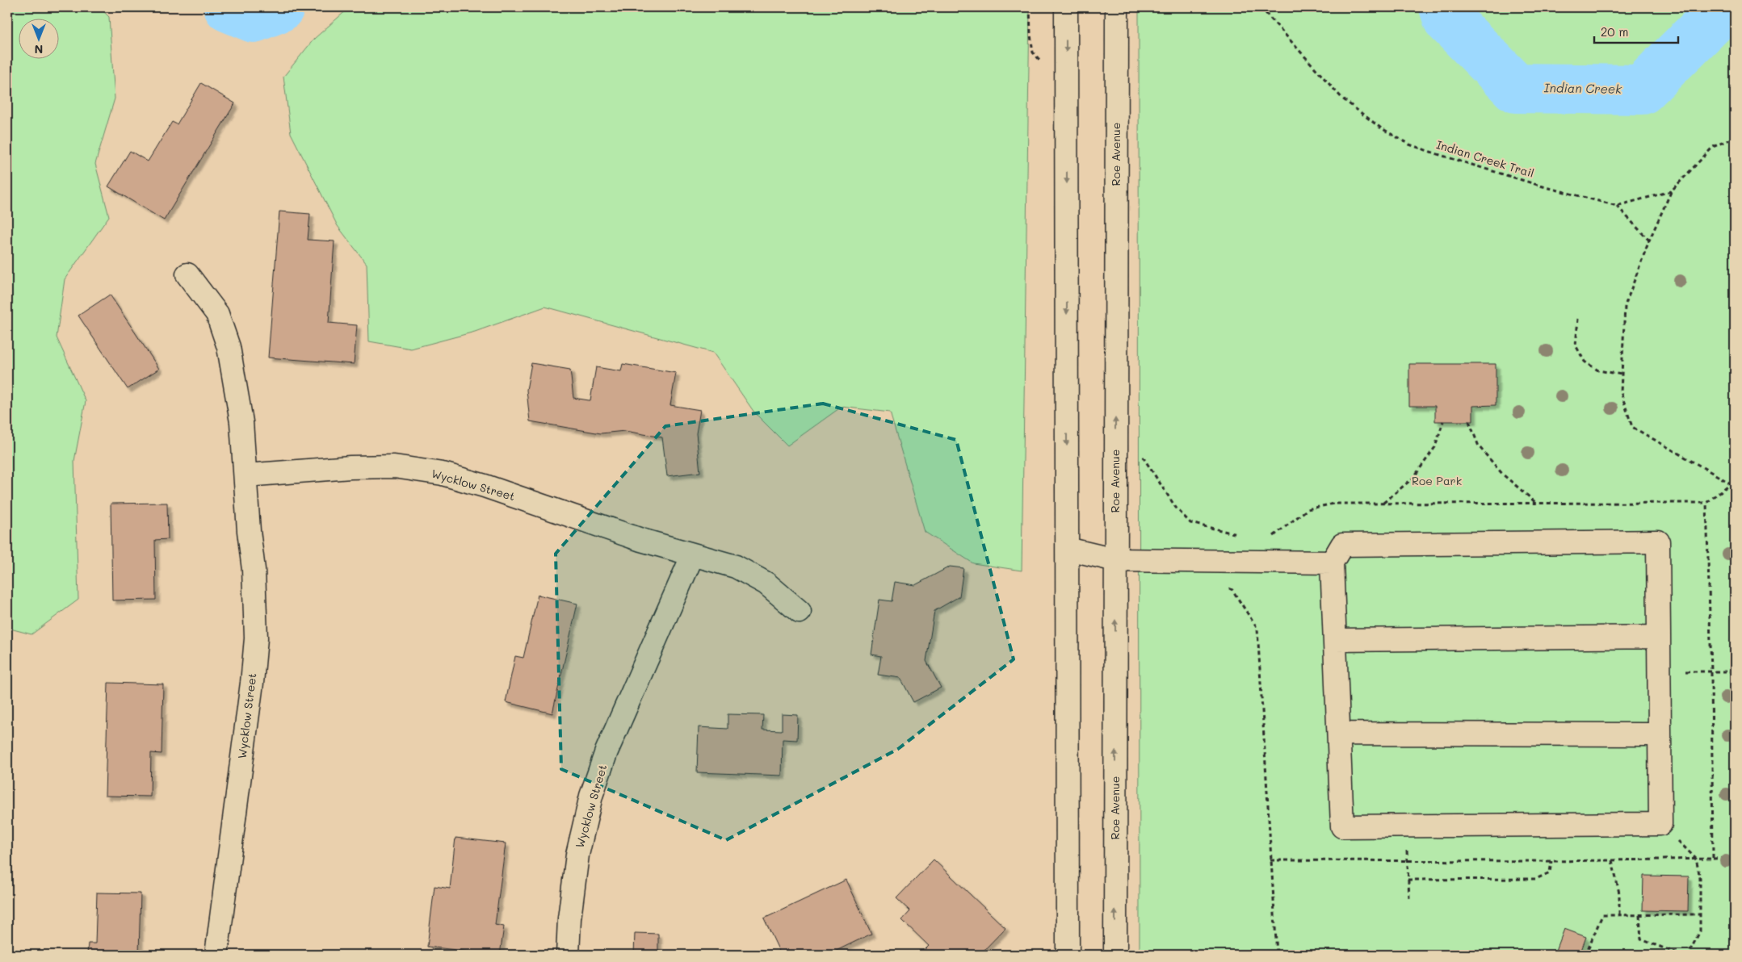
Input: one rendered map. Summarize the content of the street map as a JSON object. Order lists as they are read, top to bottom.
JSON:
{
  "streets": {
    "main road": ["Roe Avenue", "Wycklow Street"],
    "path": ["Indian Creek Trail"]
  },
  "water": ["Indian Creek"],
  "parks": ["Roe Park"],
  "scale_bar": "20 m",
  "north": "bottom"
}
